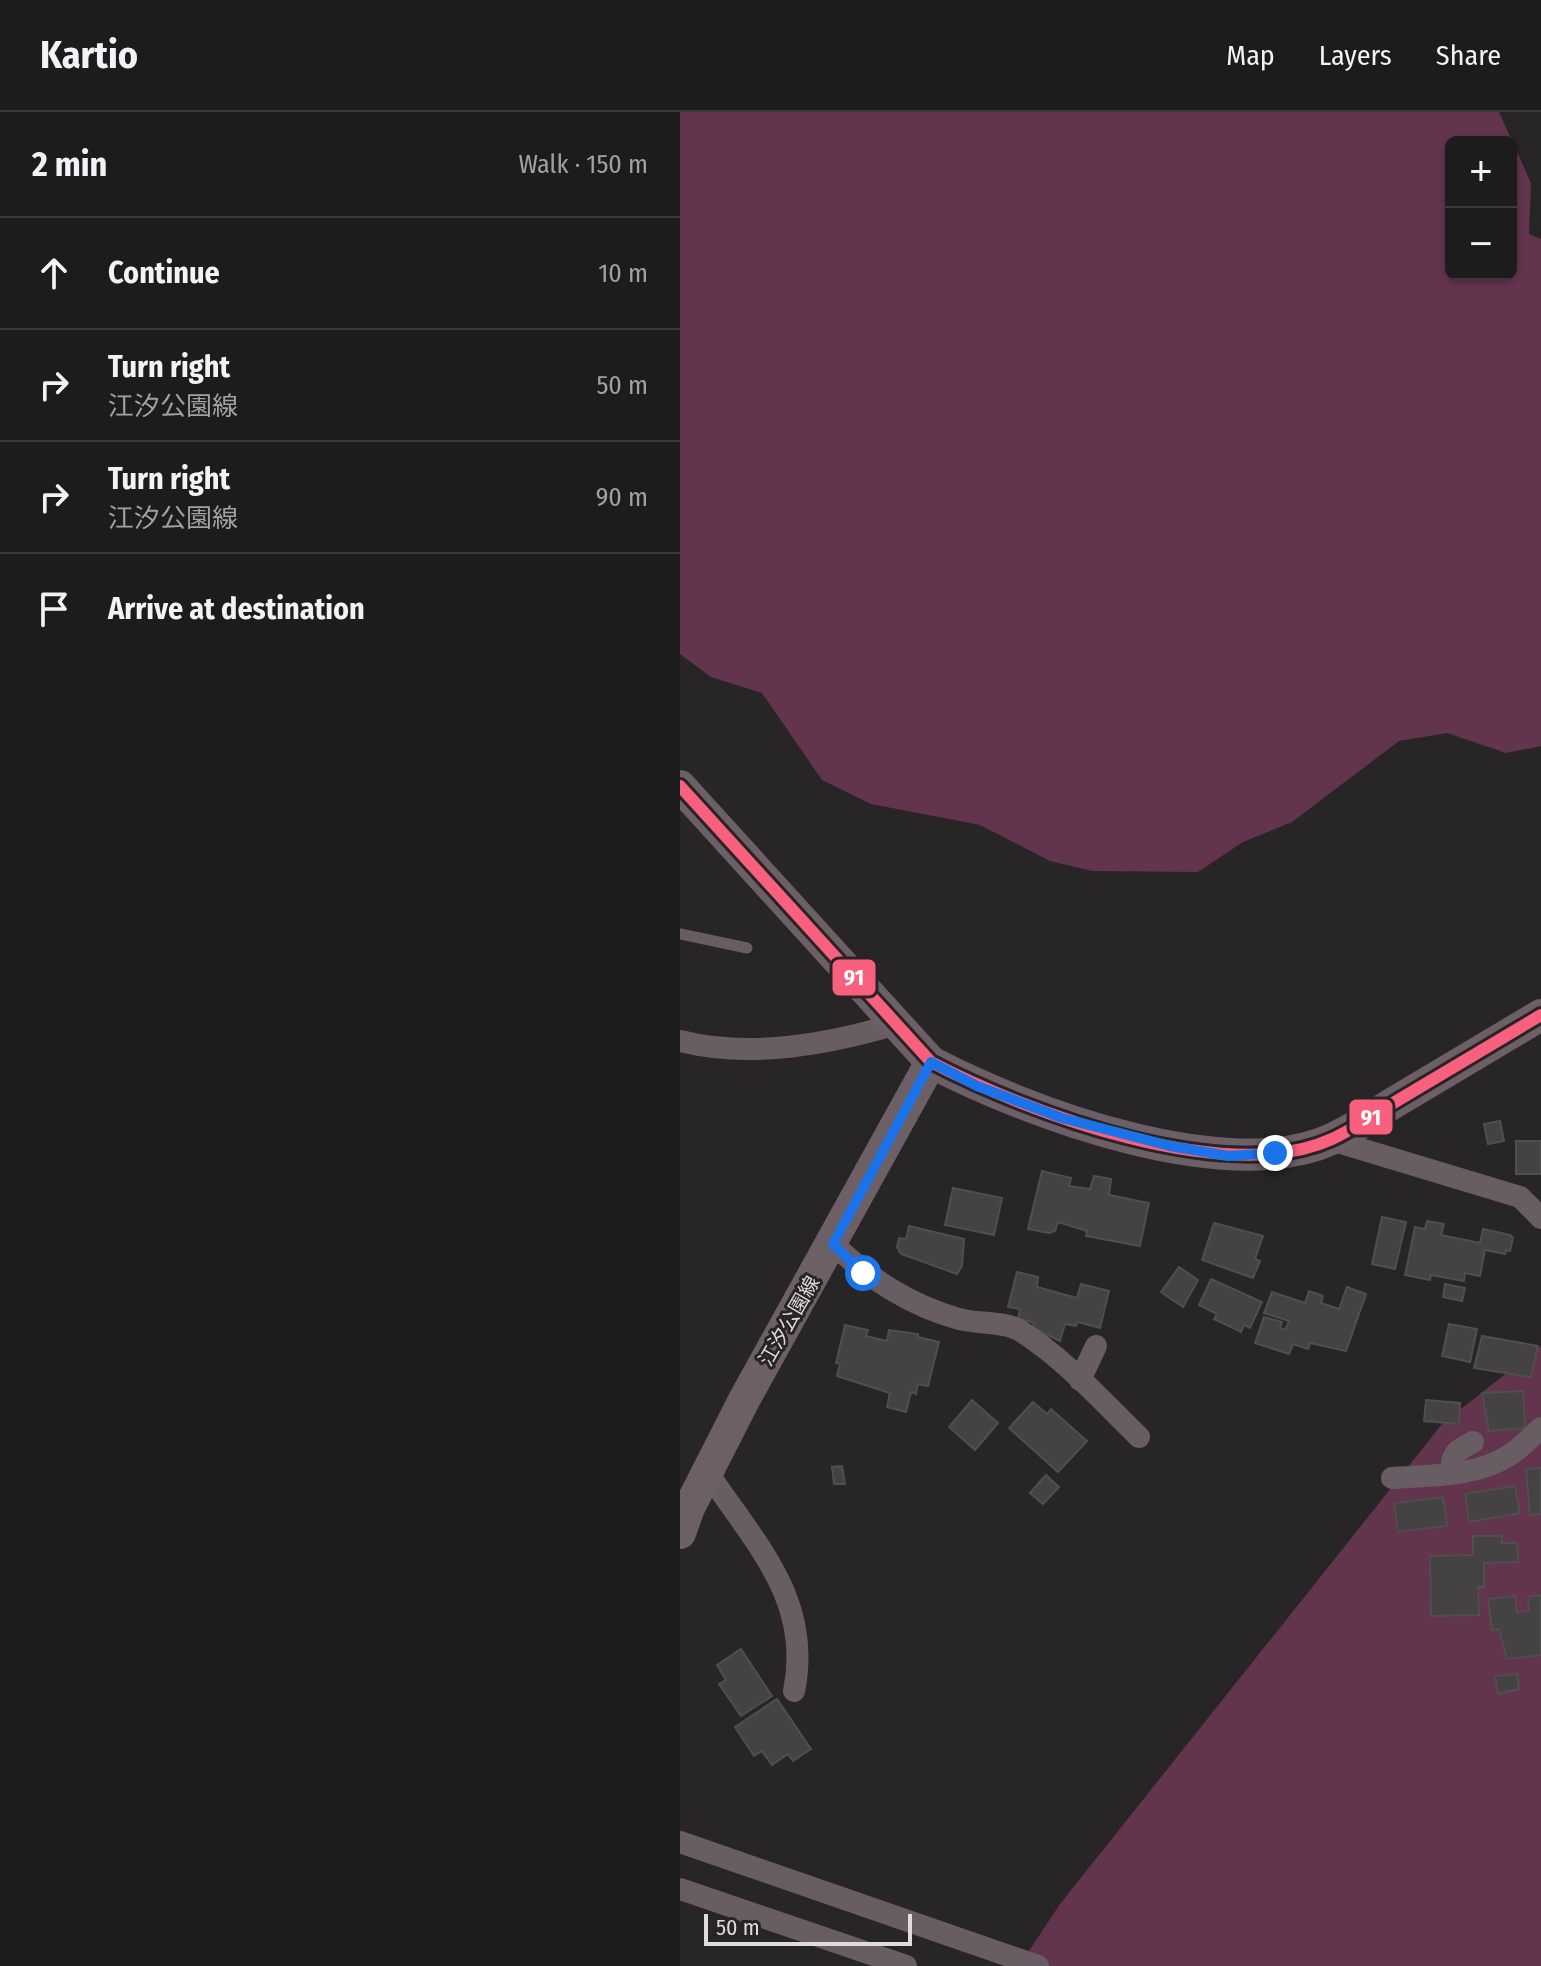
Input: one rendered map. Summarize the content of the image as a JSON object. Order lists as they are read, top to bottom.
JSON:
{
  "streets": {
    "main road": ["江汐公園線"]
  },
  "lines": ["transit line 91"],
  "scale_bar": "50 m",
  "page": {
    "header": "Kartio",
    "nav": ["Map", "Layers", "Share"],
    "heading": ["2 min", "Walk · 150 m"],
    "map_buttons": ["+", "−"],
    "list": [
      ["Continue", "10 m"],
      ["Turn right", "江汐公園線", "50 m"],
      ["Turn right", "江汐公園線", "90 m"],
      "Arrive at destination"
    ],
    "scale": "50 m"
  }
}
